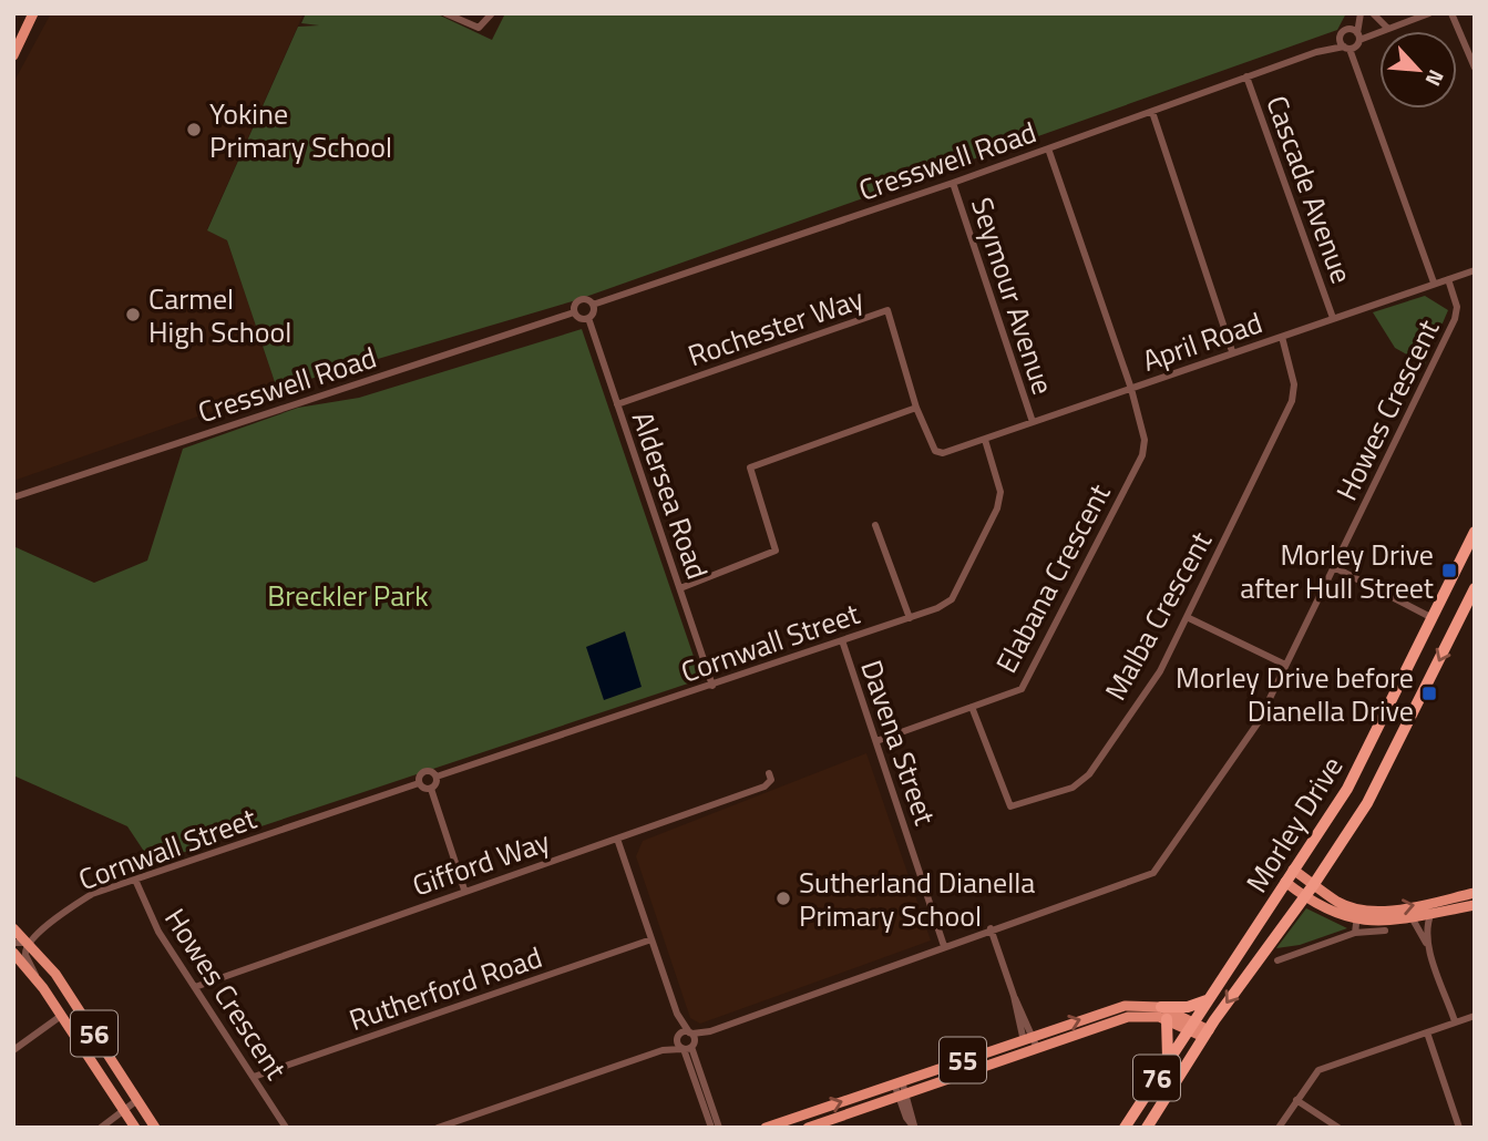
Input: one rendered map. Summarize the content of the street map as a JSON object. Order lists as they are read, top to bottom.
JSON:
{
  "streets": {
    "highway": ["Morley Drive", "76"],
    "main road": ["56", "55"],
    "street": [
      "Cresswell Road",
      "Cascade Avenue",
      "Seymour Avenue",
      "Rochester Way",
      "April Road",
      "Howes Crescent",
      "Aldersea Road",
      "Elabana Crescent",
      "Malba Crescent",
      "Cornwall Street",
      "Davena Street",
      "Gifford Way",
      "Rutherford Road"
    ]
  },
  "crossings": [
    ["Cresswell Road", "Cascade Avenue"],
    ["Cresswell Road", "Seymour Avenue"],
    ["Cresswell Road", "Aldersea Road"],
    ["Cresswell Road", "Elabana Crescent"],
    ["Cascade Avenue", "April Road"],
    ["Seymour Avenue", "April Road"],
    ["Rochester Way", "April Road"],
    ["Rochester Way", "Aldersea Road"],
    ["April Road", "Howes Crescent"],
    ["April Road", "Elabana Crescent"],
    ["April Road", "Malba Crescent"],
    ["April Road", "Cornwall Street"],
    ["Howes Crescent", "Cornwall Street"],
    ["Howes Crescent", "Davena Street"],
    ["Howes Crescent", "Gifford Way"],
    ["Howes Crescent", "Rutherford Road"],
    ["Aldersea Road", "Cornwall Street"],
    ["Elabana Crescent", "Malba Crescent"],
    ["Elabana Crescent", "Davena Street"],
    ["Cornwall Street", "Davena Street"],
    ["Cornwall Street", "56"],
    ["Morley Drive", "55"]
  ],
  "parks": ["Breckler Park"],
  "places": {
    "other": ["Yokine Primary School", "Carmel High School", "Sutherland Dianella Primary School"],
    "transit": ["Morley Drive after Hull Street", "Morley Drive before Dianella Drive"]
  },
  "north": "bottom right"
}
